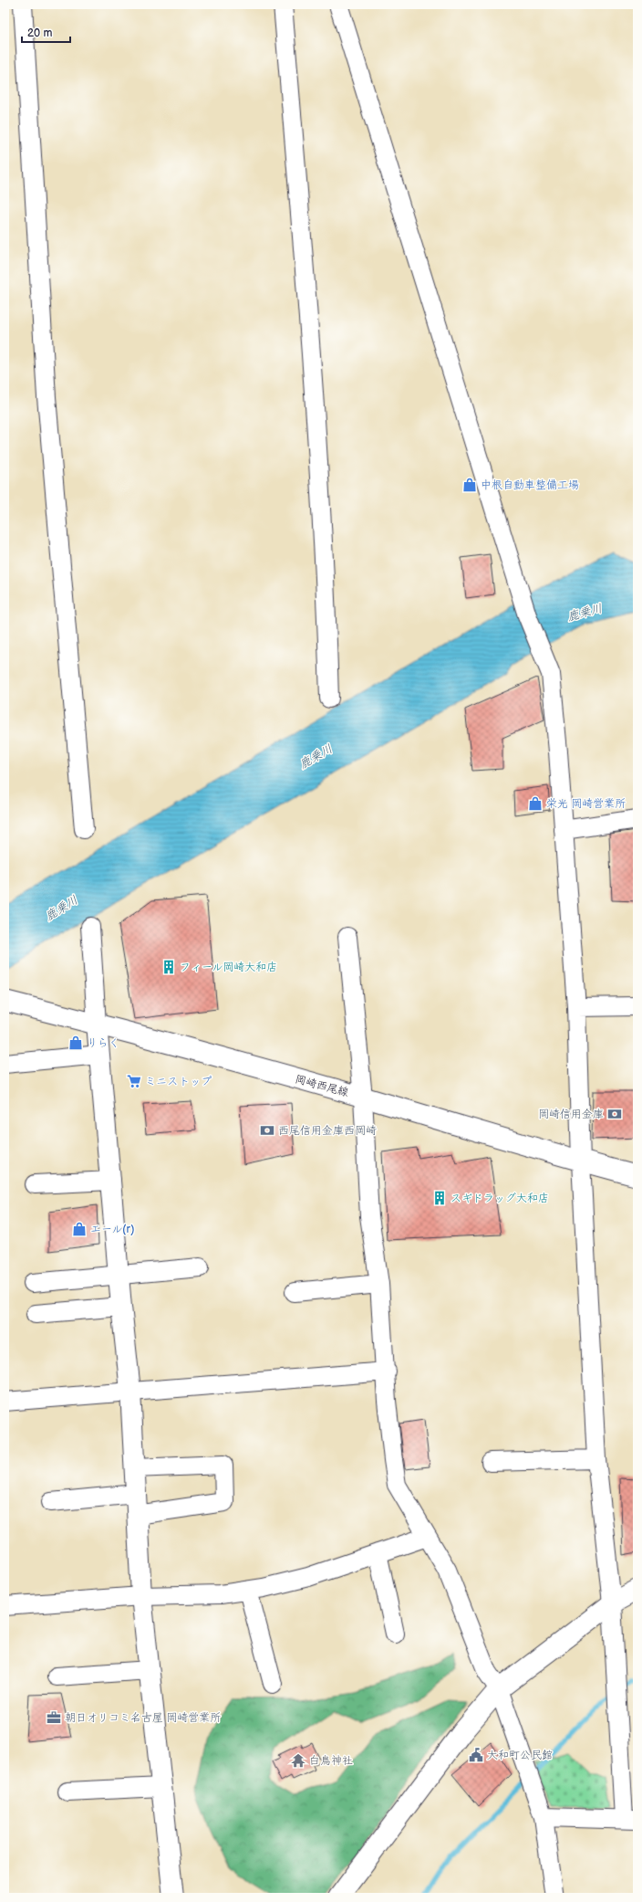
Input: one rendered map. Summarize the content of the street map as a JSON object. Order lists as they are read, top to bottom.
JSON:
{
  "streets": {
    "street": ["岡崎西尾線"]
  },
  "water": ["鹿乗川"],
  "places": {
    "shop": [
      "中根自動車整備工場",
      "栄光 岡崎営業所",
      "りらく",
      "エール(r)"
    ],
    "building": ["フィール岡崎大和店", "スギドラッグ大和店"],
    "supermarket": ["ミニストップ"],
    "bank": ["岡崎信用金庫", "西尾信用金庫西岡崎"],
    "office": ["朝日オリコミ名古屋 岡崎営業所"],
    "public building": ["大和町公民館"],
    "temple": ["白鳥神社"]
  },
  "scale_bar": "20 m"
}
